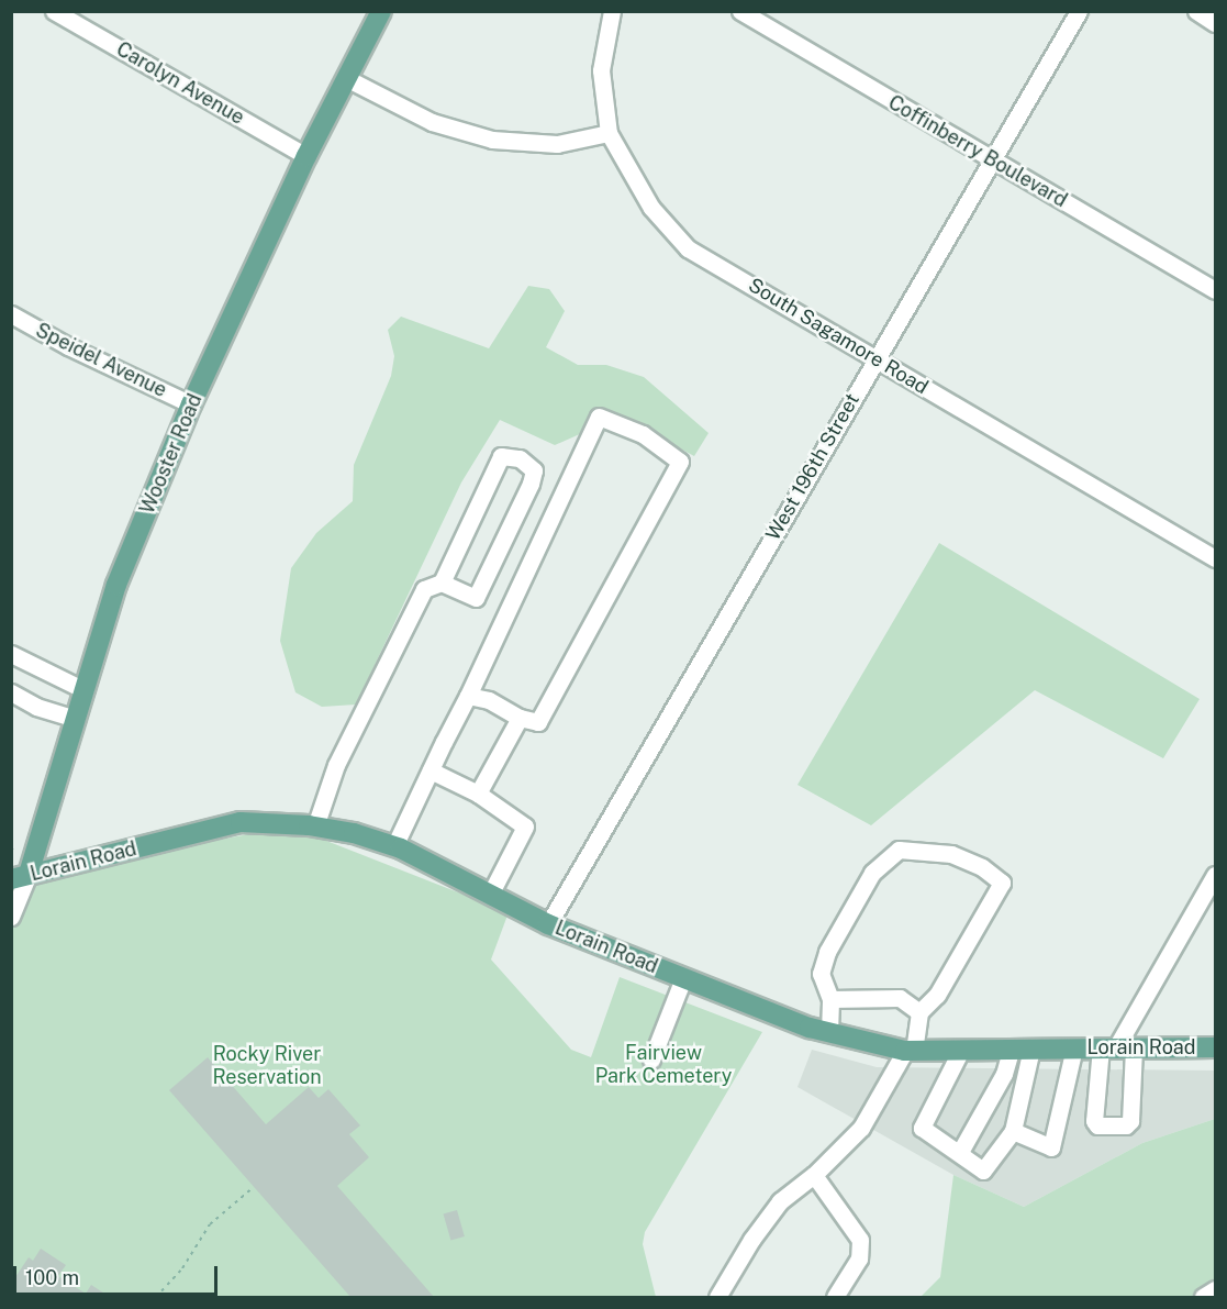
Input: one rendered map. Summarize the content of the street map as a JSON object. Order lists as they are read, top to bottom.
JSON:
{
  "streets": {
    "main road": ["Wooster Road", "Lorain Road"],
    "street": [
      "Carolyn Avenue",
      "Coffinberry Boulevard",
      "South Sagamore Road",
      "Speidel Avenue",
      "West 196th Street"
    ]
  },
  "crossings": [
    ["Carolyn Avenue", "Wooster Road"],
    ["Coffinberry Boulevard", "West 196th Street"],
    ["South Sagamore Road", "West 196th Street"],
    ["Speidel Avenue", "Wooster Road"],
    ["Wooster Road", "Lorain Road"],
    ["West 196th Street", "Lorain Road"]
  ],
  "parks": ["Fairview Park Cemetery", "Rocky River Reservation"],
  "scale_bar": "100 m"
}
